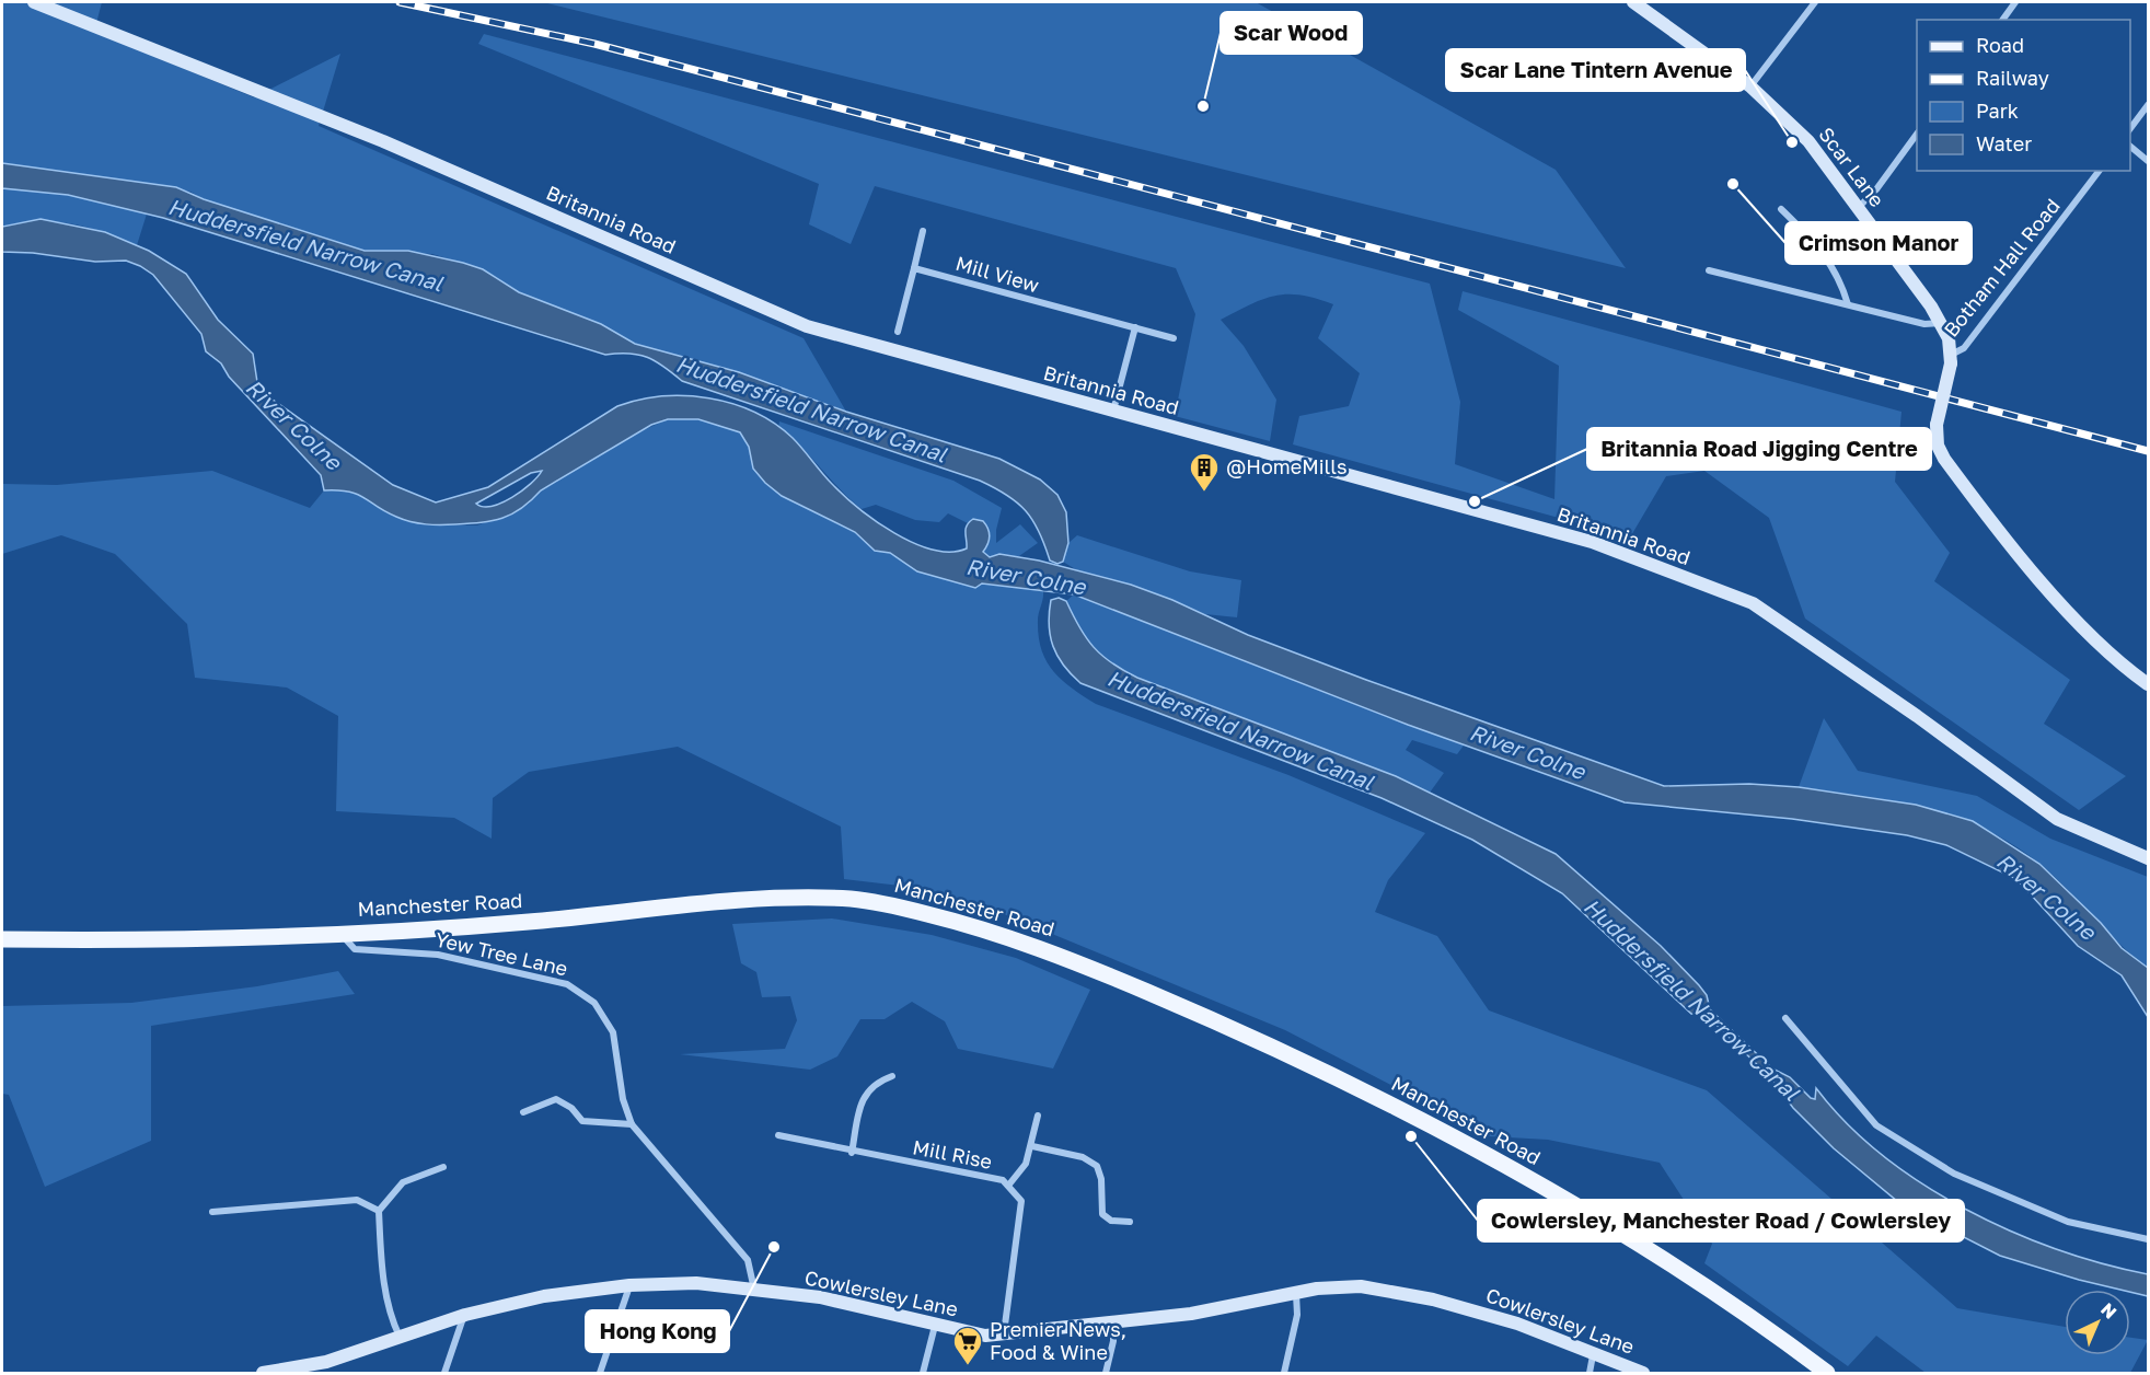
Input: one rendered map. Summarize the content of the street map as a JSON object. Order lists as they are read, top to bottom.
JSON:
{
  "streets": {
    "main road": ["Manchester Road"],
    "street": [
      "Scar Lane",
      "Britannia Road",
      "Botham Hall Road",
      "Mill View",
      "Yew Tree Lane",
      "Mill Rise",
      "Cowlersley Lane"
    ]
  },
  "crossings": [
    ["Scar Lane", "Botham Hall Road"],
    ["Manchester Road", "Yew Tree Lane"],
    ["Yew Tree Lane", "Cowlersley Lane"],
    ["Mill Rise", "Cowlersley Lane"]
  ],
  "water": ["Huddersfield Narrow Canal", "River Colne"],
  "places": {
    "other": [
      "Scar Wood",
      "Scar Lane Tintern Avenue",
      "Crimson Manor",
      "Britannia Road Jigging Centre",
      "Cowlersley, Manchester Road / Cowlersley",
      "Hong Kong"
    ],
    "building": ["@HomeMills"],
    "supermarket": ["Premier News, Food & Wine"]
  },
  "legend": [
    "Road",
    "Railway",
    "Park",
    "Water"
  ],
  "north": "top right"
}
